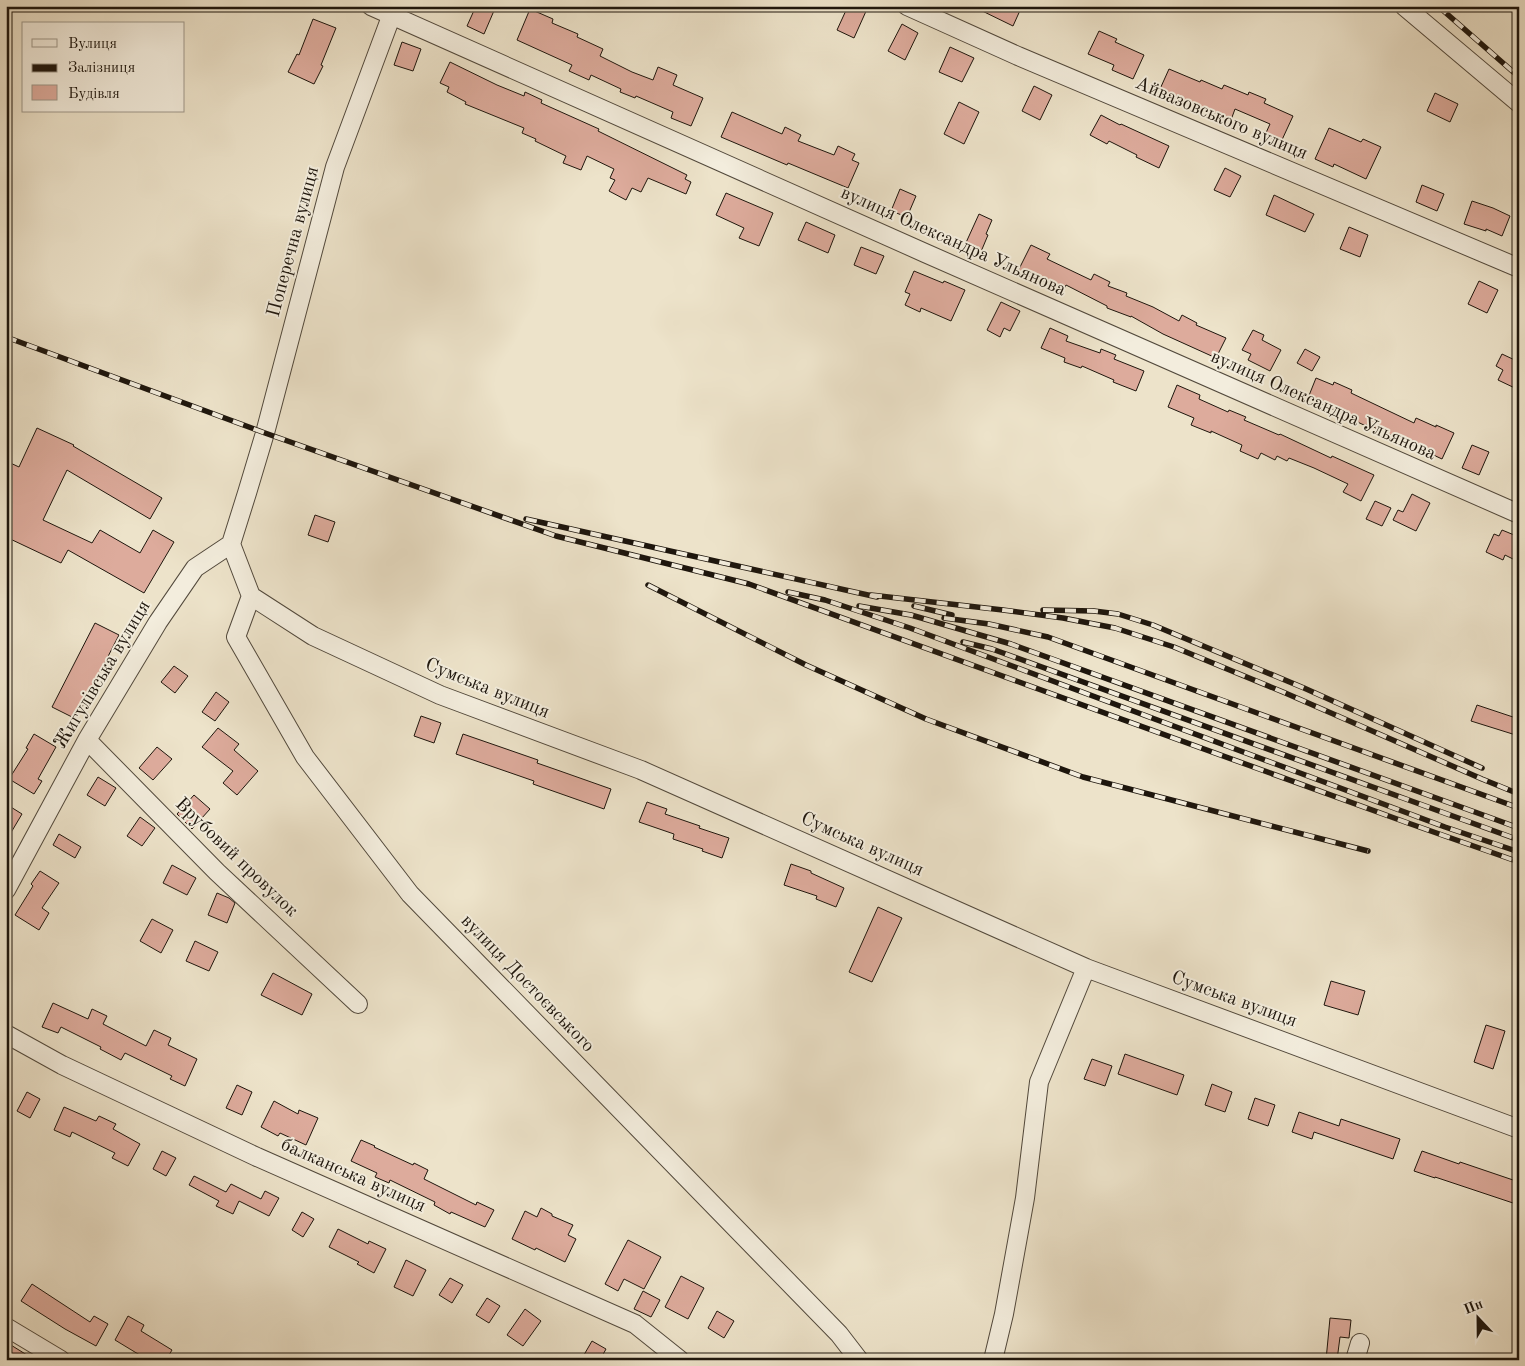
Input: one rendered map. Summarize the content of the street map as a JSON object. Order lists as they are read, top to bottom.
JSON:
{
  "streets": {
    "street": [
      "Айвазовського вулиця",
      "Поперечна вулиця",
      "вулиця Олександра Ульянова",
      "Жигулівська вулиця",
      "Сумська вулиця",
      "Врубовий провулок",
      "вулиця Достоєвського",
      "балканська вулиця"
    ]
  },
  "crossings": [
    ["Поперечна вулиця", "вулиця Олександра Ульянова"],
    ["Поперечна вулиця", "Жигулівська вулиця"],
    ["Жигулівська вулиця", "Врубовий провулок"],
    ["Сумська вулиця", "вулиця Достоєвського"]
  ],
  "legend": ["Вулиця", "Залізниця", "Будівля"],
  "north": "top"
}
